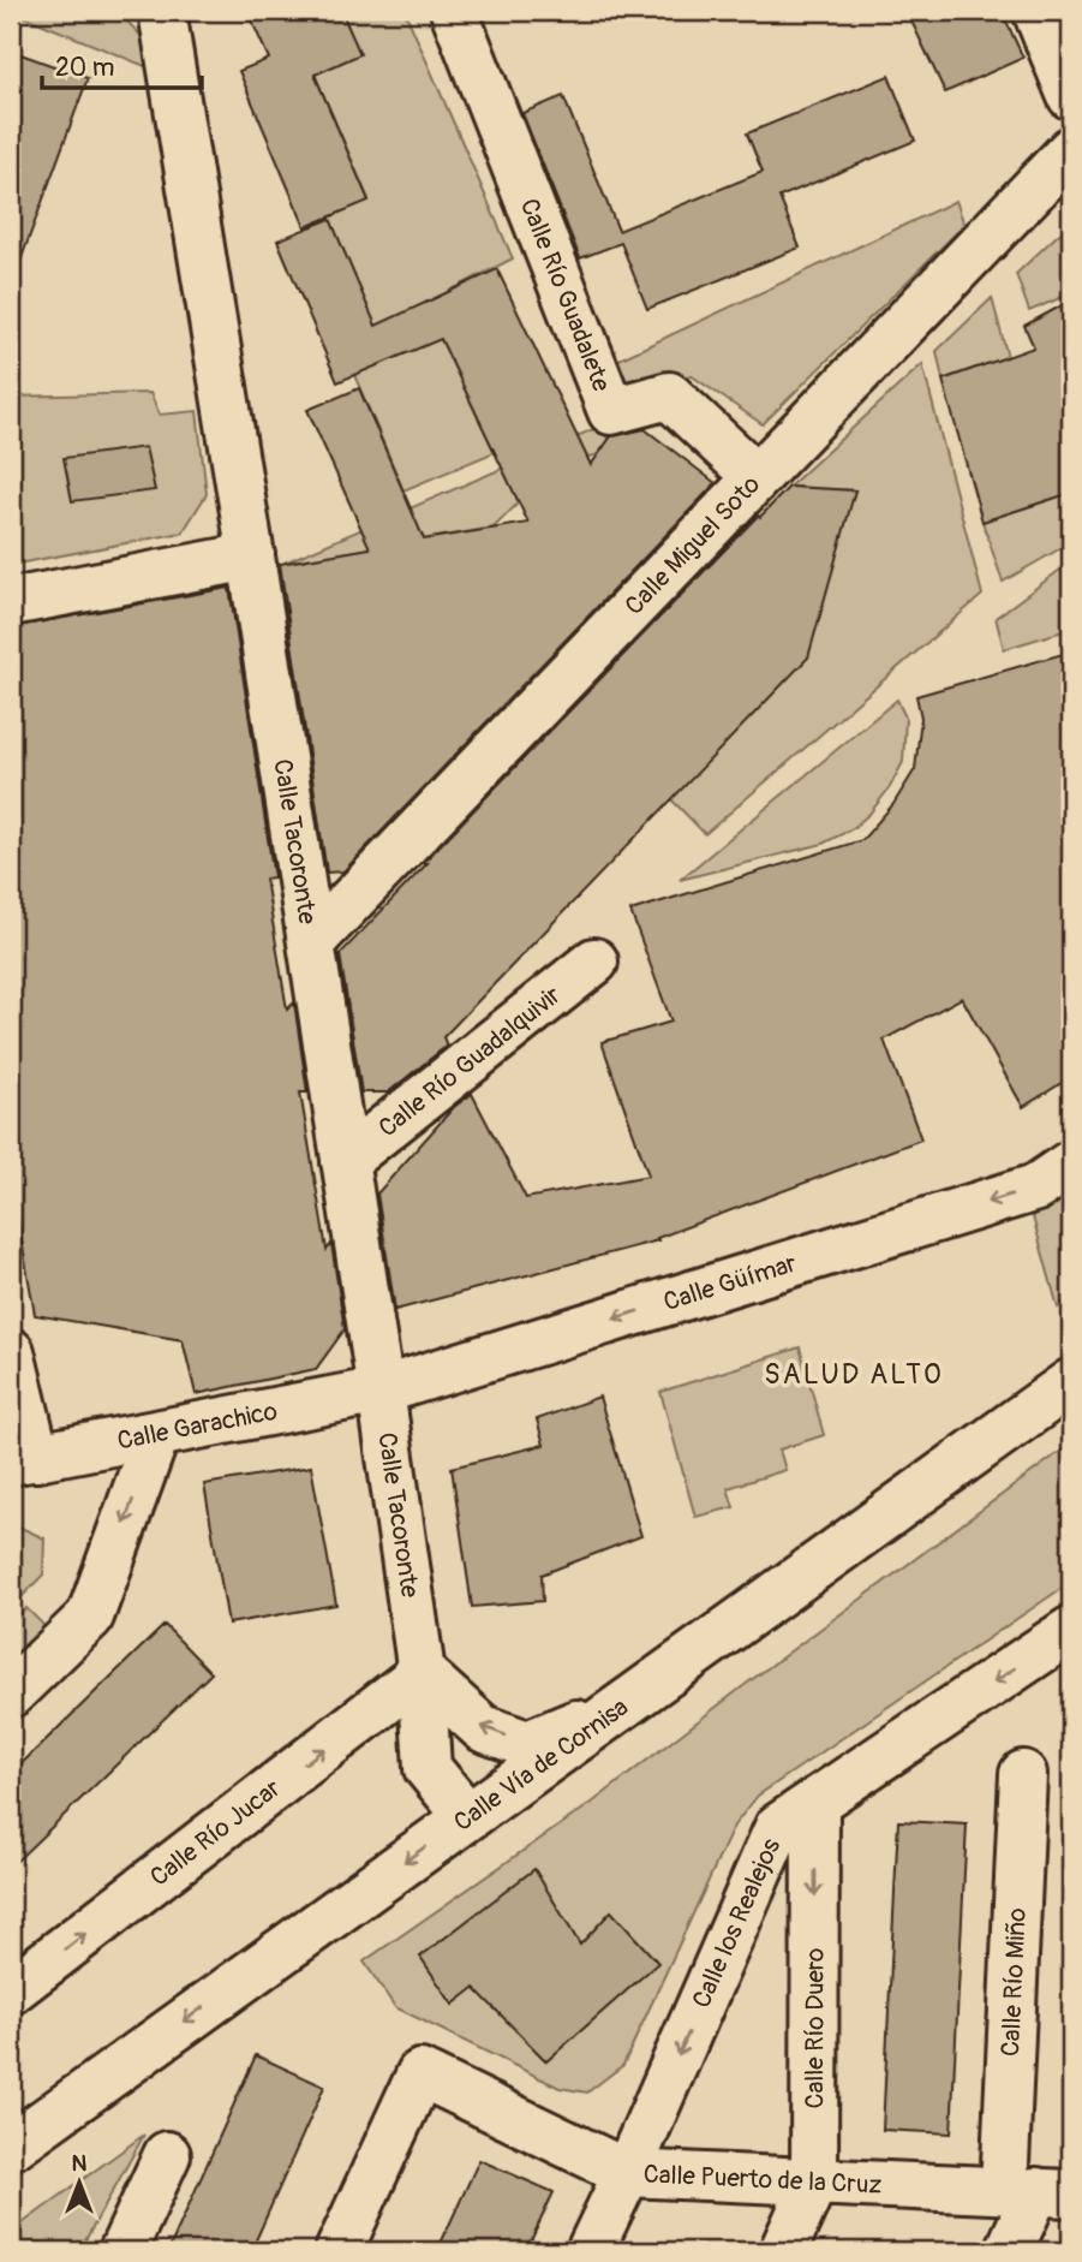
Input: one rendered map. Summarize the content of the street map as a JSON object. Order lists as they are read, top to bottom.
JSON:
{
  "streets": {
    "street": [
      "Calle Río Guadalete",
      "Calle Miguel Soto",
      "Calle Tacoronte",
      "Calle Río Guadalquivir",
      "Calle Güímar",
      "Calle Garachico",
      "Calle Vía de Cornisa",
      "Calle Río Jucar",
      "Calle los Realejos",
      "Calle Río Miño",
      "Calle Río Duero",
      "Calle Puerto de la Cruz"
    ]
  },
  "crossings": [
    ["Calle Río Guadalete", "Calle Miguel Soto"],
    ["Calle Miguel Soto", "Calle Tacoronte"],
    ["Calle Tacoronte", "Calle Río Guadalquivir"],
    ["Calle Tacoronte", "Calle Güímar"],
    ["Calle Tacoronte", "Calle Garachico"],
    ["Calle Tacoronte", "Calle Vía de Cornisa"],
    ["Calle Tacoronte", "Calle Río Jucar"],
    ["Calle Güímar", "Calle Garachico"],
    ["Calle los Realejos", "Calle Río Duero"],
    ["Calle los Realejos", "Calle Puerto de la Cruz"],
    ["Calle Río Miño", "Calle Puerto de la Cruz"],
    ["Calle Río Duero", "Calle Puerto de la Cruz"]
  ],
  "one_way": [
    "Calle Güímar",
    "Calle Vía de Cornisa",
    "Calle Río Jucar",
    "Calle los Realejos",
    "Calle Río Duero"
  ],
  "districts": ["SALUD ALTO"],
  "scale_bar": "20 m",
  "north": "top"
}
